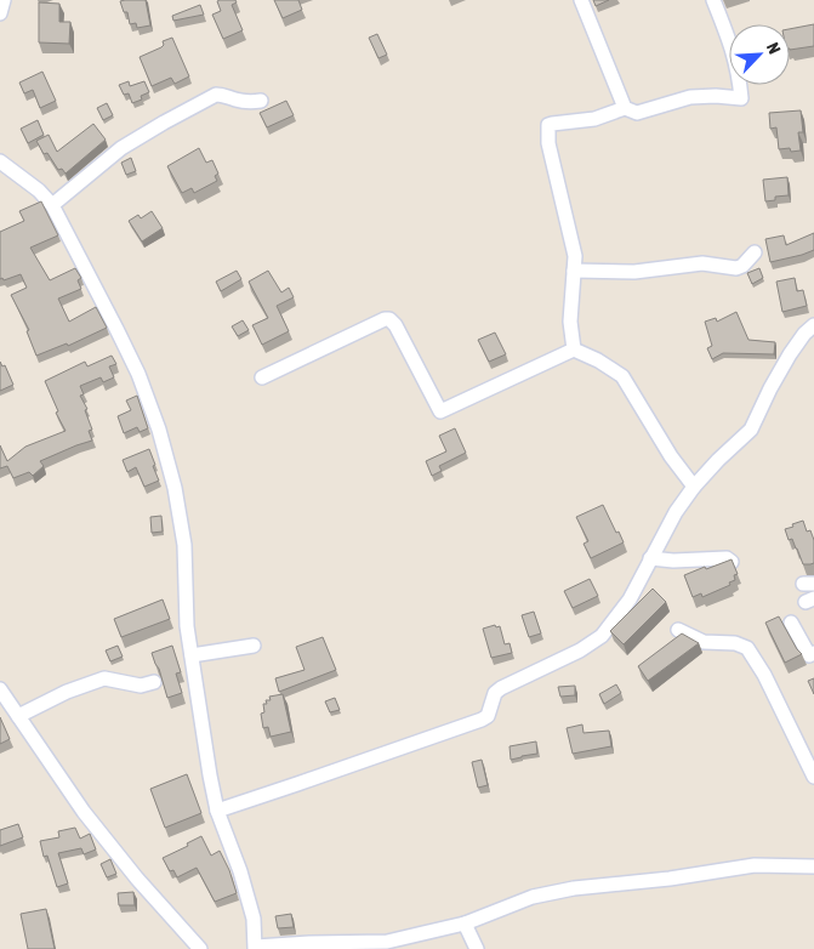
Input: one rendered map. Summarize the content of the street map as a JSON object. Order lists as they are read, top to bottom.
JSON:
{
  "north": "top right"
}
